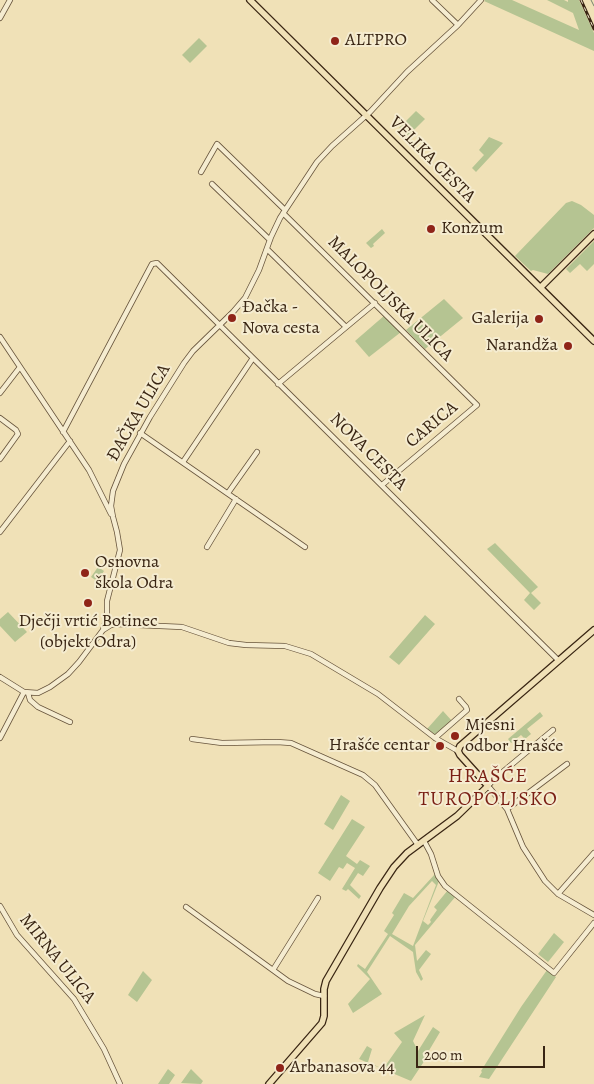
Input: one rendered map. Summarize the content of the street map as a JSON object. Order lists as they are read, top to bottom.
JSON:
{
  "streets": {
    "main road": ["VELIKA CESTA"],
    "street": [
      "MALOPOLJSKA ULICA",
      "ĐAČKA ULICA",
      "CARICA",
      "NOVA CESTA",
      "MIRNA ULICA"
    ]
  },
  "crossings": [
    ["VELIKA CESTA", "ĐAČKA ULICA"],
    ["MALOPOLJSKA ULICA", "ĐAČKA ULICA"],
    ["MALOPOLJSKA ULICA", "CARICA"],
    ["ĐAČKA ULICA", "NOVA CESTA"],
    ["CARICA", "NOVA CESTA"]
  ],
  "districts": ["HRAŠĆE TUROPOLJSKO"],
  "places": [
    "ALTPRO",
    "Konzum",
    "Đačka - Nova cesta",
    "Galerija",
    "Narandža",
    "Osnovna škola Odra",
    "Dječji vrtić Botinec (objekt Odra)",
    "Mjesni odbor Hrašće",
    "Hrašće centar",
    "Arbanasova 44"
  ],
  "scale_bar": "200 m"
}
